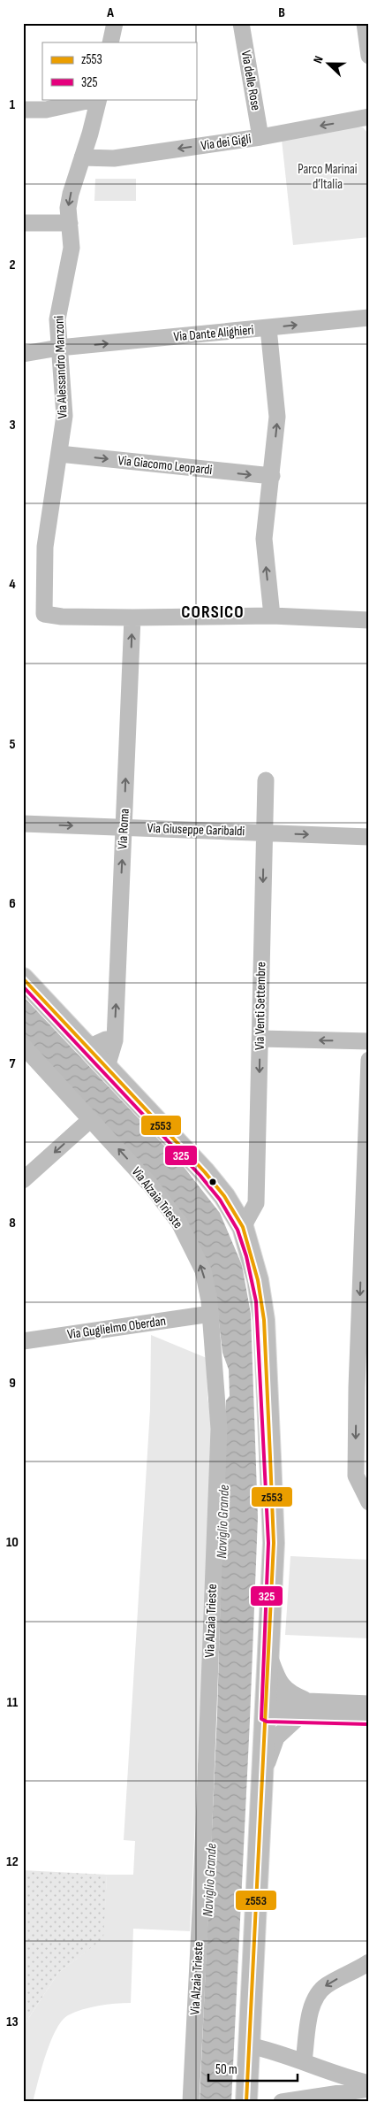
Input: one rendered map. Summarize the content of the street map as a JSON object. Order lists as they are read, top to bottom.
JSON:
{
  "streets": {
    "street": [
      "Via delle Rose",
      "Via dei Gigli",
      "Via Dante Alighieri",
      "Via Alessandro Manzoni",
      "Via Giacomo Leopardi",
      "Via Roma",
      "Via Giuseppe Garibaldi",
      "Via Venti Settembre",
      "Via Alzaia Trieste",
      "Via Guglielmo Oberdan"
    ]
  },
  "crossings": [
    ["Via delle Rose", "Via dei Gigli"],
    ["Via dei Gigli", "Via Alessandro Manzoni"],
    ["Via Dante Alighieri", "Via Alessandro Manzoni"],
    ["Via Alessandro Manzoni", "Via Giacomo Leopardi"],
    ["Via Alessandro Manzoni", "Via Roma"],
    ["Via Roma", "Via Giuseppe Garibaldi"],
    ["Via Giuseppe Garibaldi", "Via Venti Settembre"],
    ["Via Alzaia Trieste", "Via Guglielmo Oberdan"]
  ],
  "one_way": [
    "Via dei Gigli",
    "Via Dante Alighieri",
    "Via Roma",
    "Via Giuseppe Garibaldi"
  ],
  "districts": ["CORSICO"],
  "water": ["Naviglio Grande"],
  "parks": ["Parco Marinai d’Italia"],
  "lines": ["transit line z553", "transit line 325"],
  "legend": ["z553", "325"],
  "scale_bar": "50 m",
  "north": "left",
  "grid": {
    "columns": ["A", "B"],
    "rows": [
      "1",
      "2",
      "3",
      "4",
      "5",
      "6",
      "7",
      "8",
      "9",
      "10",
      "11",
      "12",
      "13"
    ]
  }
}
